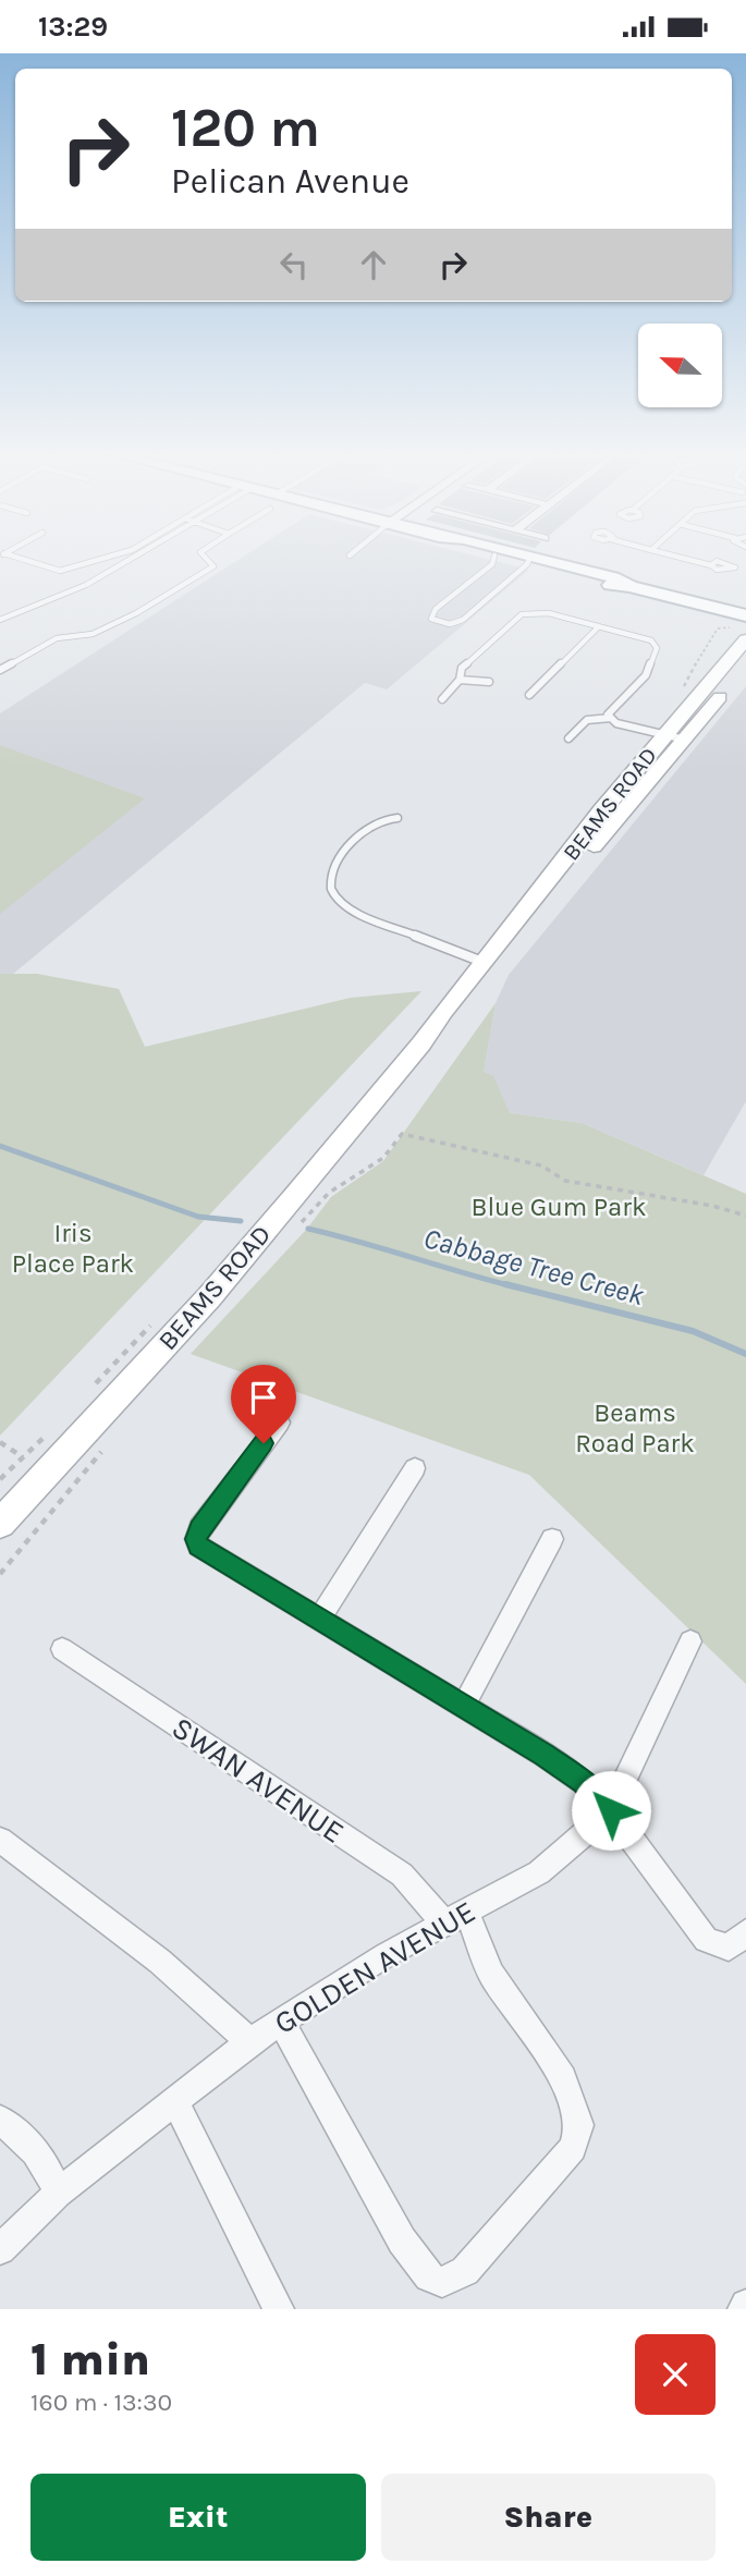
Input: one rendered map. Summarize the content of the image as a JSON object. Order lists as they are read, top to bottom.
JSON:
{
  "streets": {
    "main road": ["BEAMS ROAD"],
    "street": ["SWAN AVENUE", "GOLDEN AVENUE"]
  },
  "crossings": [
    ["SWAN AVENUE", "GOLDEN AVENUE"]
  ],
  "water": ["Cabbage Tree Creek"],
  "parks": ["Blue Gum Park", "Iris Place Park", "Beams Road Park"],
  "north": "left",
  "page": {
    "status": "13:29",
    "turn": ["120 m", "Pelican Avenue"],
    "heading": ["1 min", "160 m · 13:30"],
    "buttons": ["Exit", "Share"]
  }
}
